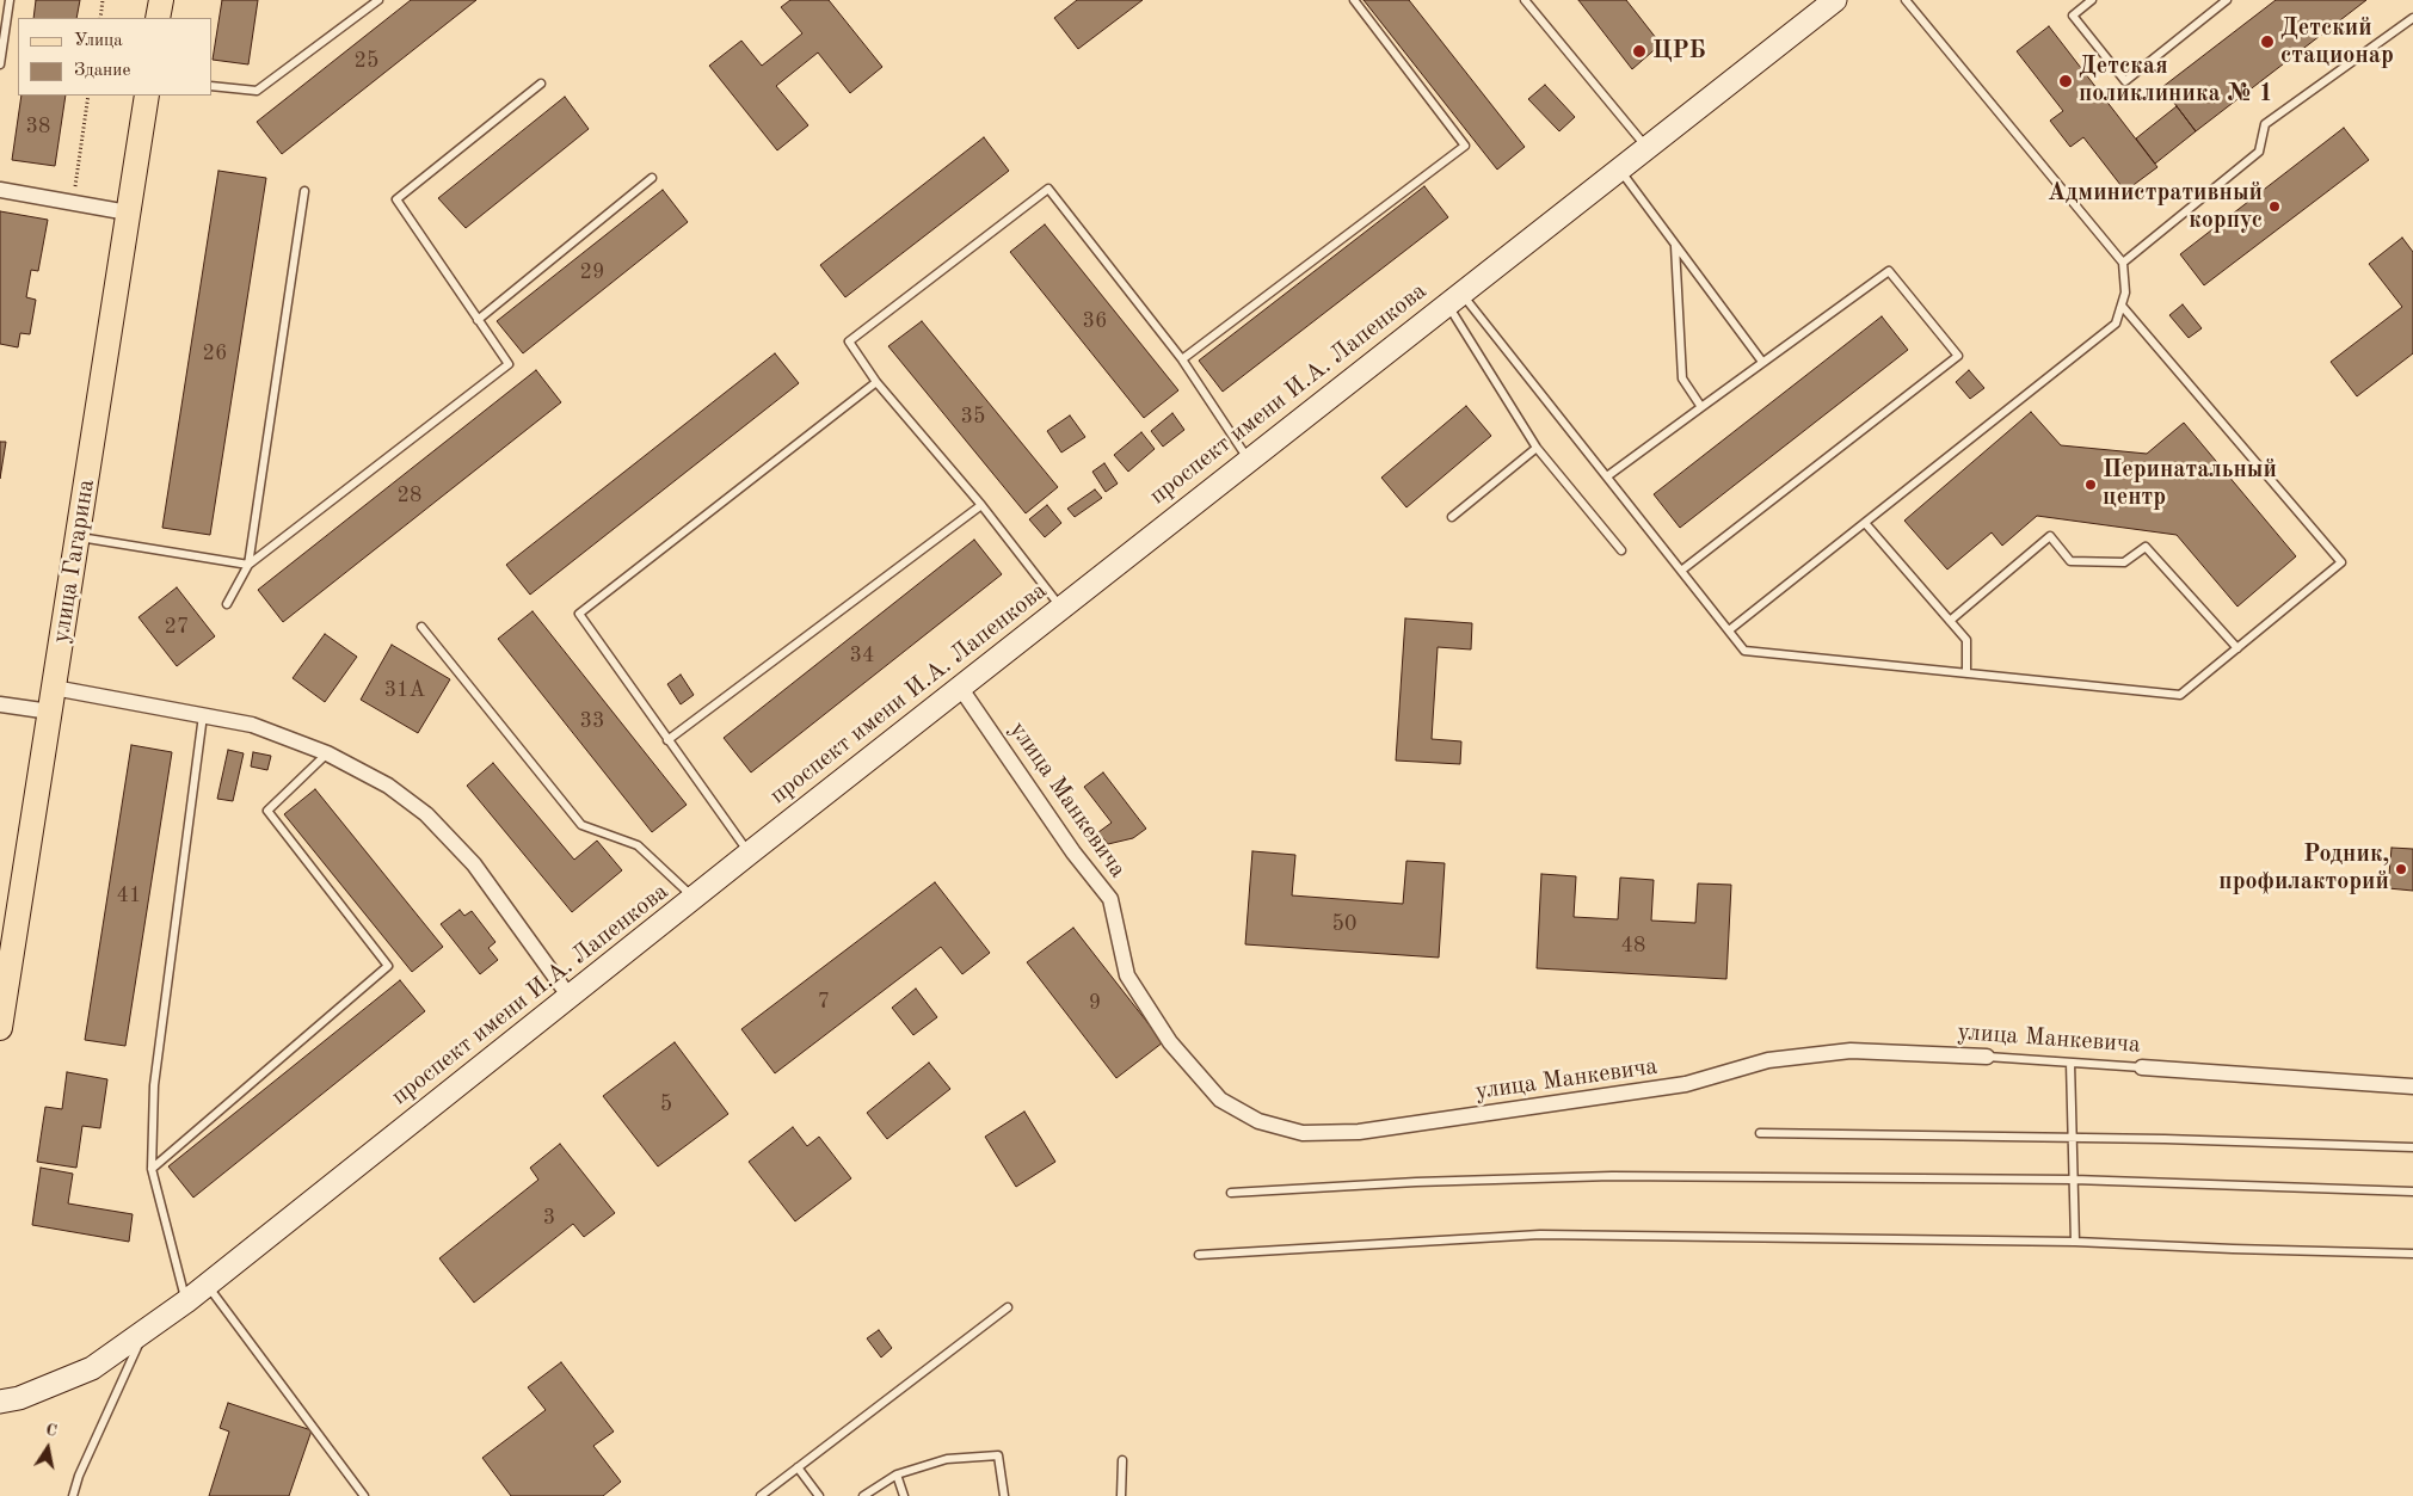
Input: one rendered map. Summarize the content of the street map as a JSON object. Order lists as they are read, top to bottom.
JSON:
{
  "streets": {
    "main road": ["проспект имени И.А. Лапенкова", "улица Гагарина"],
    "street": ["улица Манкевича"]
  },
  "crossings": [
    ["проспект имени И.А. Лапенкова", "улица Манкевича"]
  ],
  "places": [
    "Детский стационар",
    "ЦРБ",
    "Детская поликлиника № 1",
    "Административный корпус",
    "Перинатальный центр",
    "Родник, профилакторий"
  ],
  "house_numbers": [
    "25",
    "38",
    "29",
    "36",
    "26",
    "35",
    "28",
    "27",
    "34",
    "31А",
    "33",
    "41",
    "50",
    "48",
    "7",
    "9",
    "5",
    "3"
  ],
  "legend": ["Улица", "Здание"],
  "north": "top"
}
